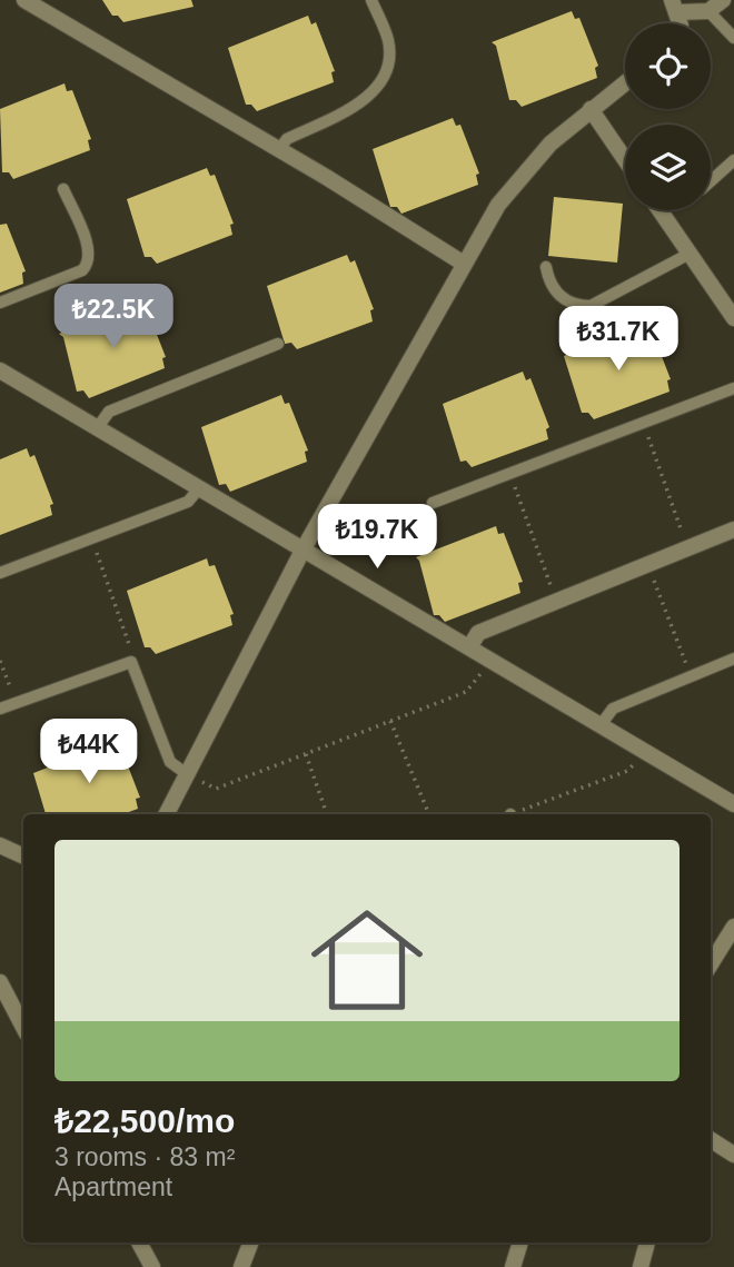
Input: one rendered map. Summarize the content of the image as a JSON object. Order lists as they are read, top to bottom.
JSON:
{
  "page": {
    "price": [
      "₺22.5K",
      "₺31.7K",
      "₺19.7K",
      "₺44K"
    ],
    "list": [
      {
        "name": "₺22,500/mo",
        "note": "3 rooms · 83 m² · Apartment"
      }
    ]
  }
}
